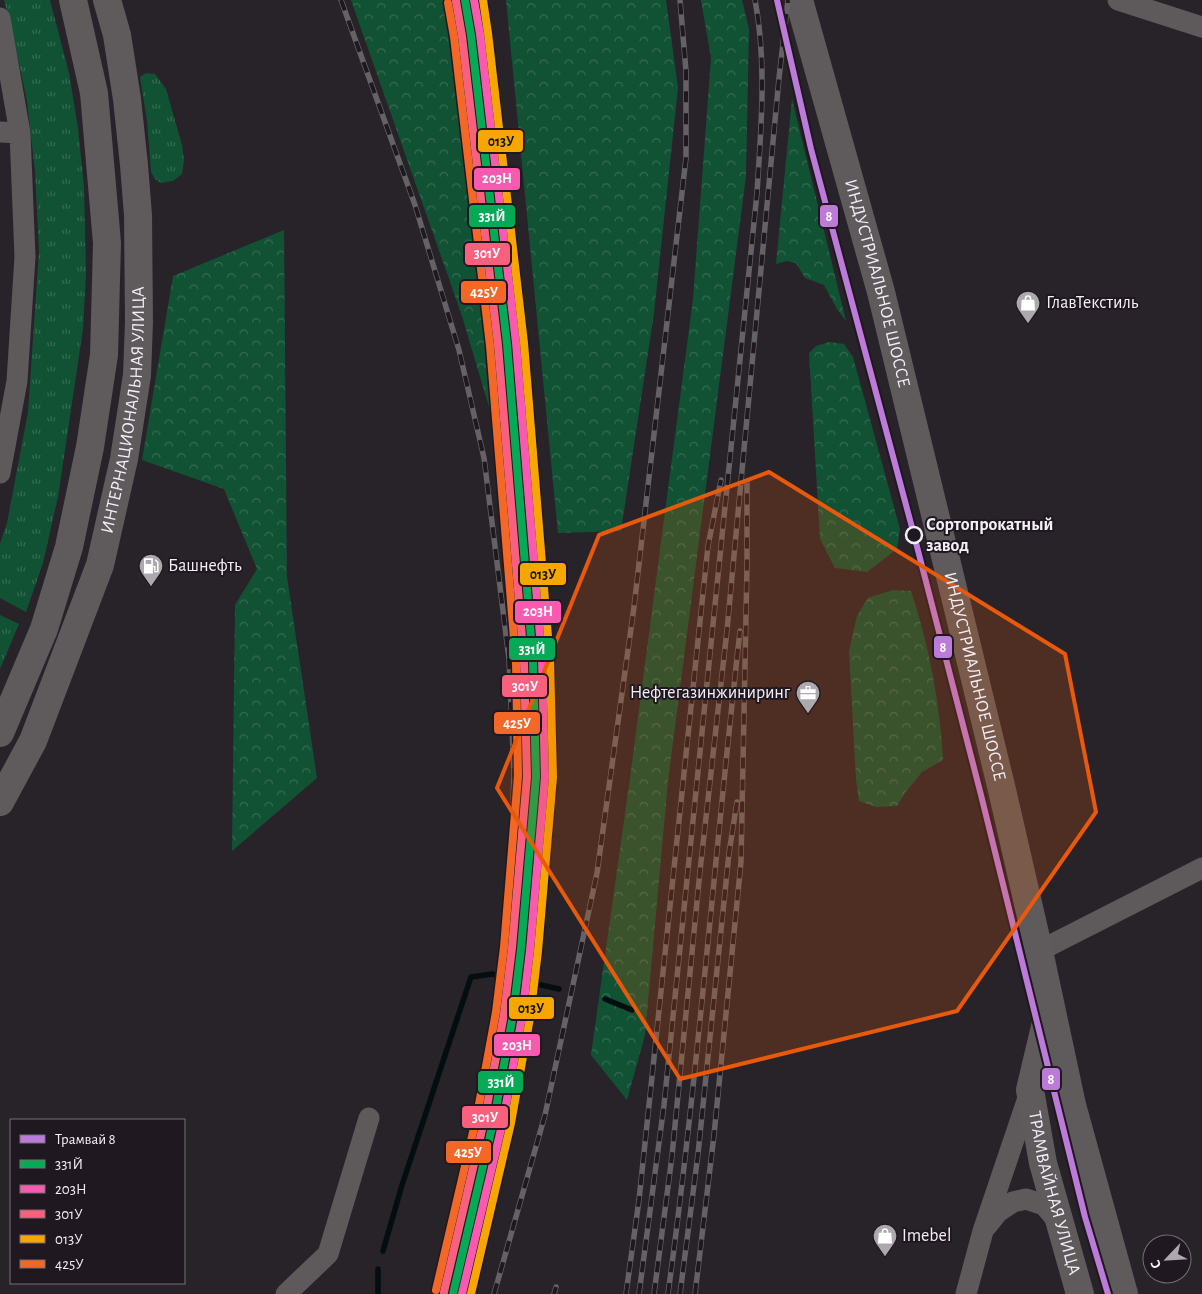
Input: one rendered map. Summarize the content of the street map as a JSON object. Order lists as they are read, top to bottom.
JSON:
{
  "streets": {
    "main road": ["ИНДУСТРИАЛЬНОЕ ШОССЕ", "ИНТЕРНАЦИОНАЛЬНАЯ УЛИЦА", "ТРАМВАЙНАЯ УЛИЦА"]
  },
  "crossings": [
    ["ИНДУСТРИАЛЬНОЕ ШОССЕ", "ТРАМВАЙНАЯ УЛИЦА"]
  ],
  "places": {
    "shop": ["ГлавТекстиль", "Imebel"],
    "other": ["Сортопрокатный завод"],
    "fuel station": ["Башнефть"],
    "office": ["Нефтегазинжиниринг"]
  },
  "lines": [
    "tram line 8",
    "transit line 331Й",
    "transit line 203Н",
    "transit line 013У",
    "transit line 301У",
    "transit line 425У"
  ],
  "legend": [
    "Трамвай 8",
    "331Й",
    "203Н",
    "301У",
    "013У",
    "425У"
  ],
  "north": "bottom left"
}
